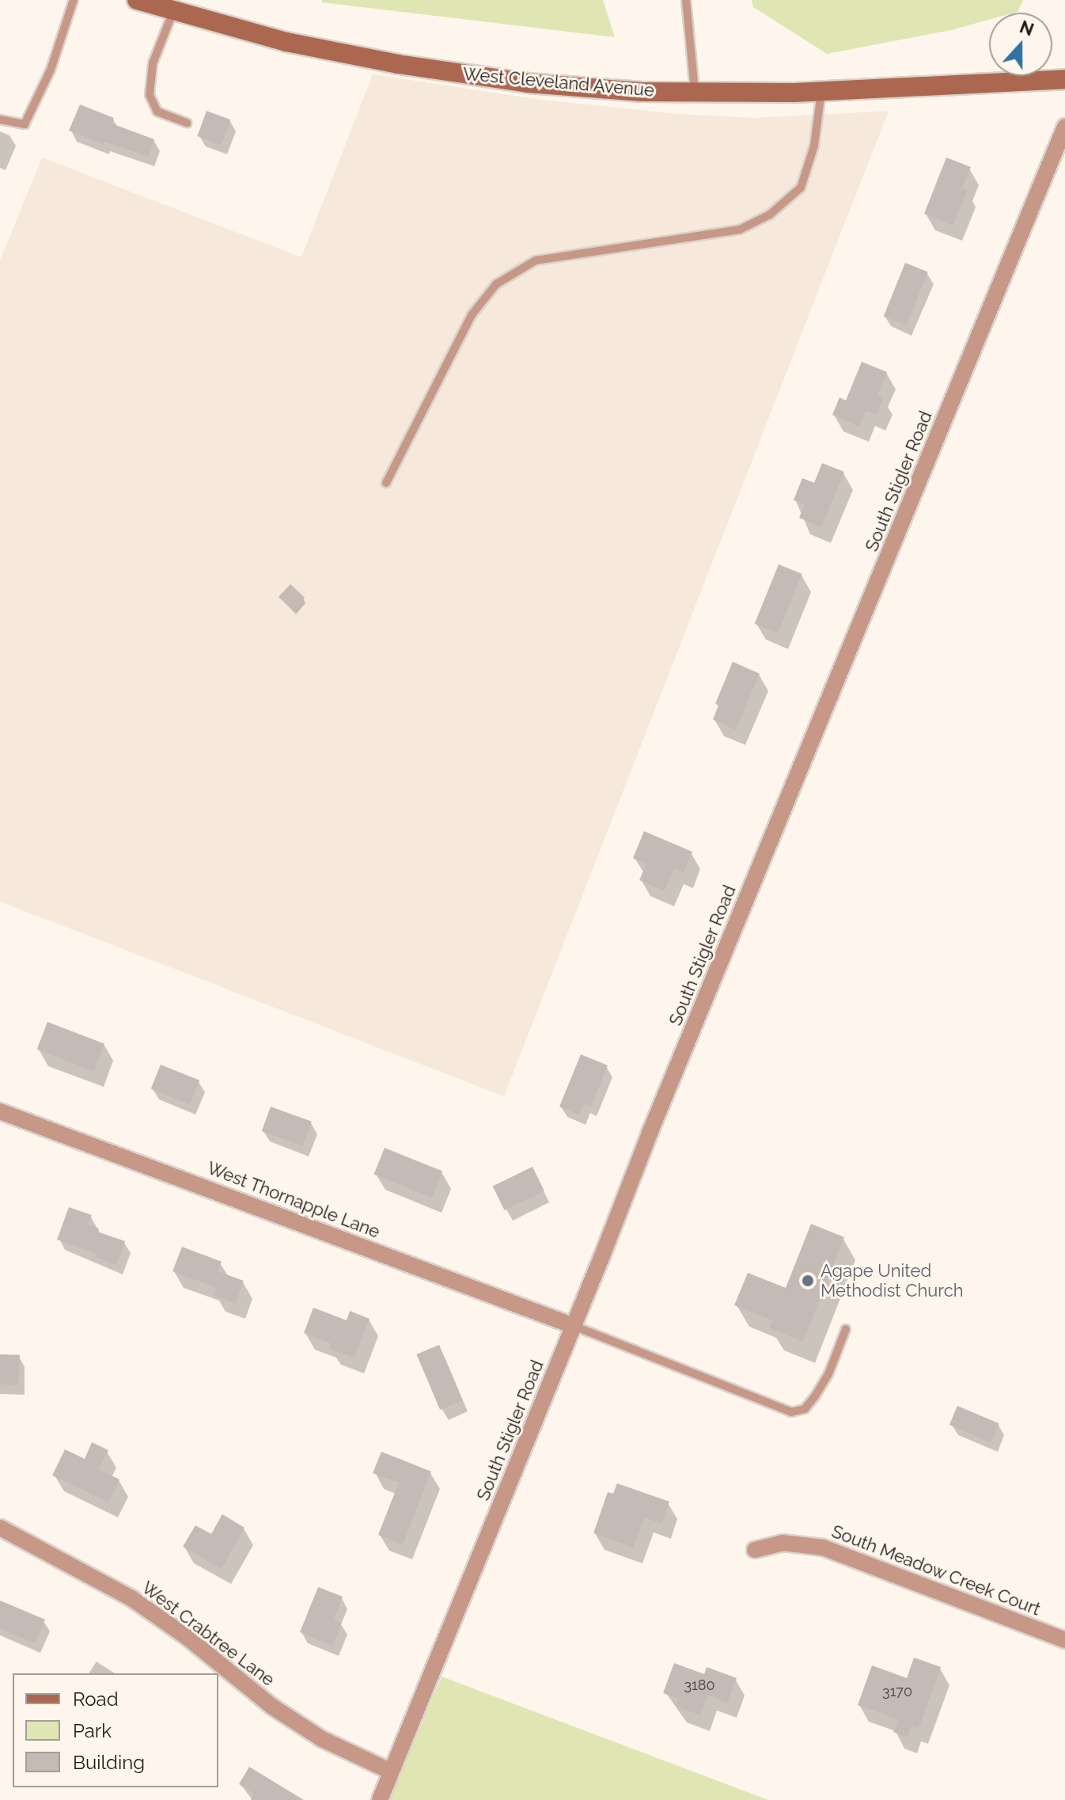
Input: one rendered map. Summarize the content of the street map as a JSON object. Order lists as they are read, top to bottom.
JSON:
{
  "streets": {
    "main road": ["West Cleveland Avenue"],
    "street": [
      "South Stigler Road",
      "West Thornapple Lane",
      "South Meadow Creek Court",
      "West Crabtree Lane"
    ]
  },
  "crossings": [
    ["South Stigler Road", "West Thornapple Lane"],
    ["South Stigler Road", "West Crabtree Lane"]
  ],
  "places": ["Agape United Methodist Church"],
  "house_numbers": ["3180", "3170"],
  "legend": ["Road", "Park", "Building"],
  "north": "top"
}
